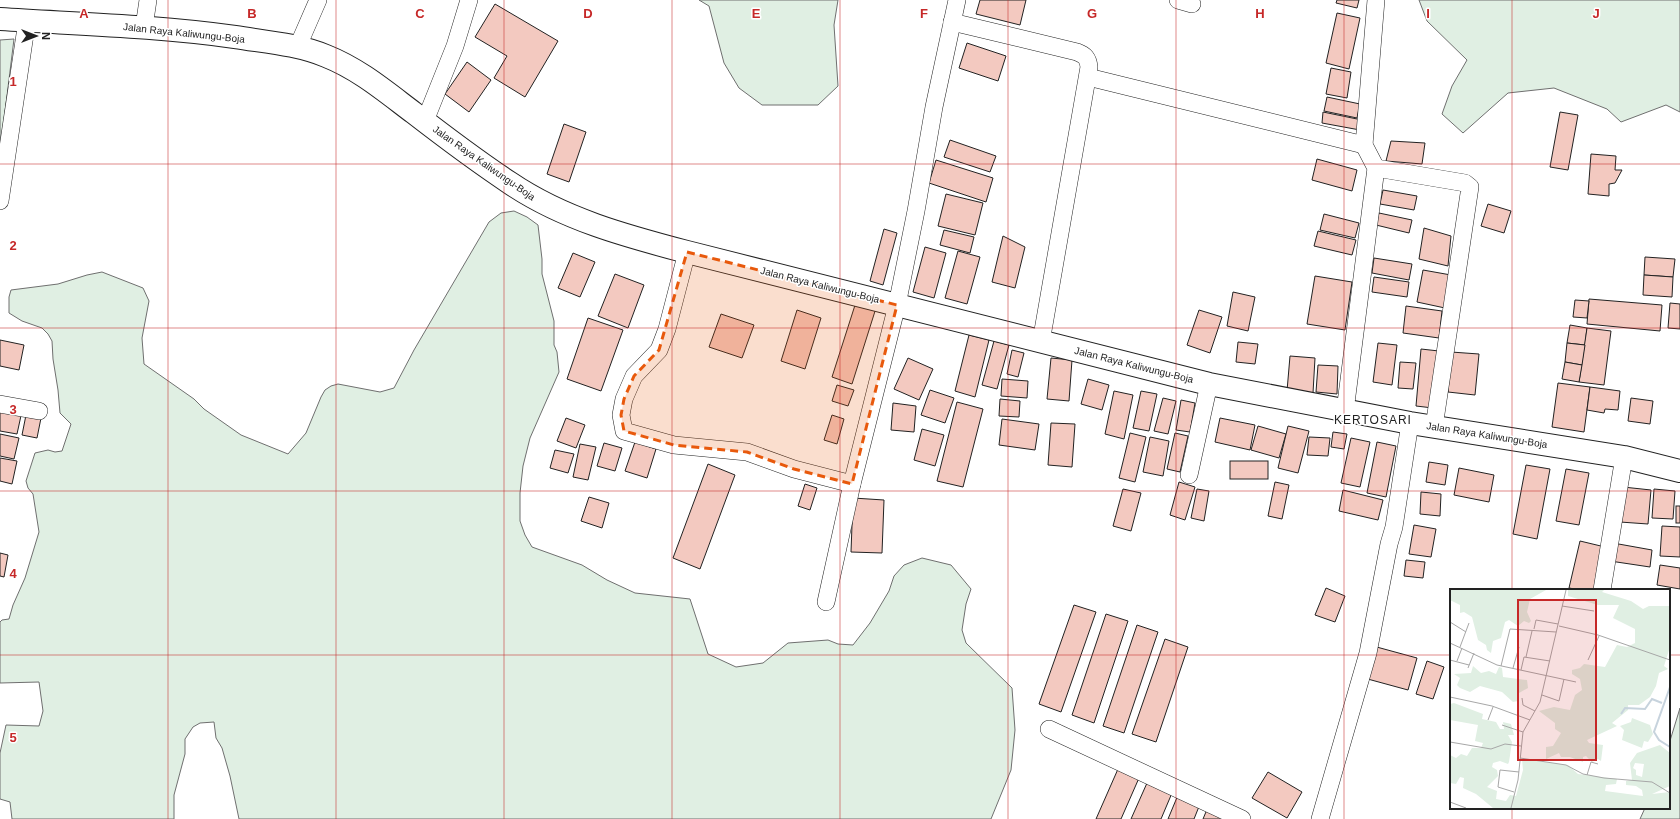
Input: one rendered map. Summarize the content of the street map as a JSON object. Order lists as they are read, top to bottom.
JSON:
{
  "streets": {
    "main road": ["Jalan Raya Kaliwungu-Boja"]
  },
  "districts": ["KERTOSARI"],
  "north": "right",
  "grid": {
    "columns": [
      "A",
      "B",
      "C",
      "D",
      "E",
      "F",
      "G",
      "H",
      "I",
      "J"
    ],
    "rows": [
      "1",
      "2",
      "3",
      "4",
      "5"
    ]
  }
}
